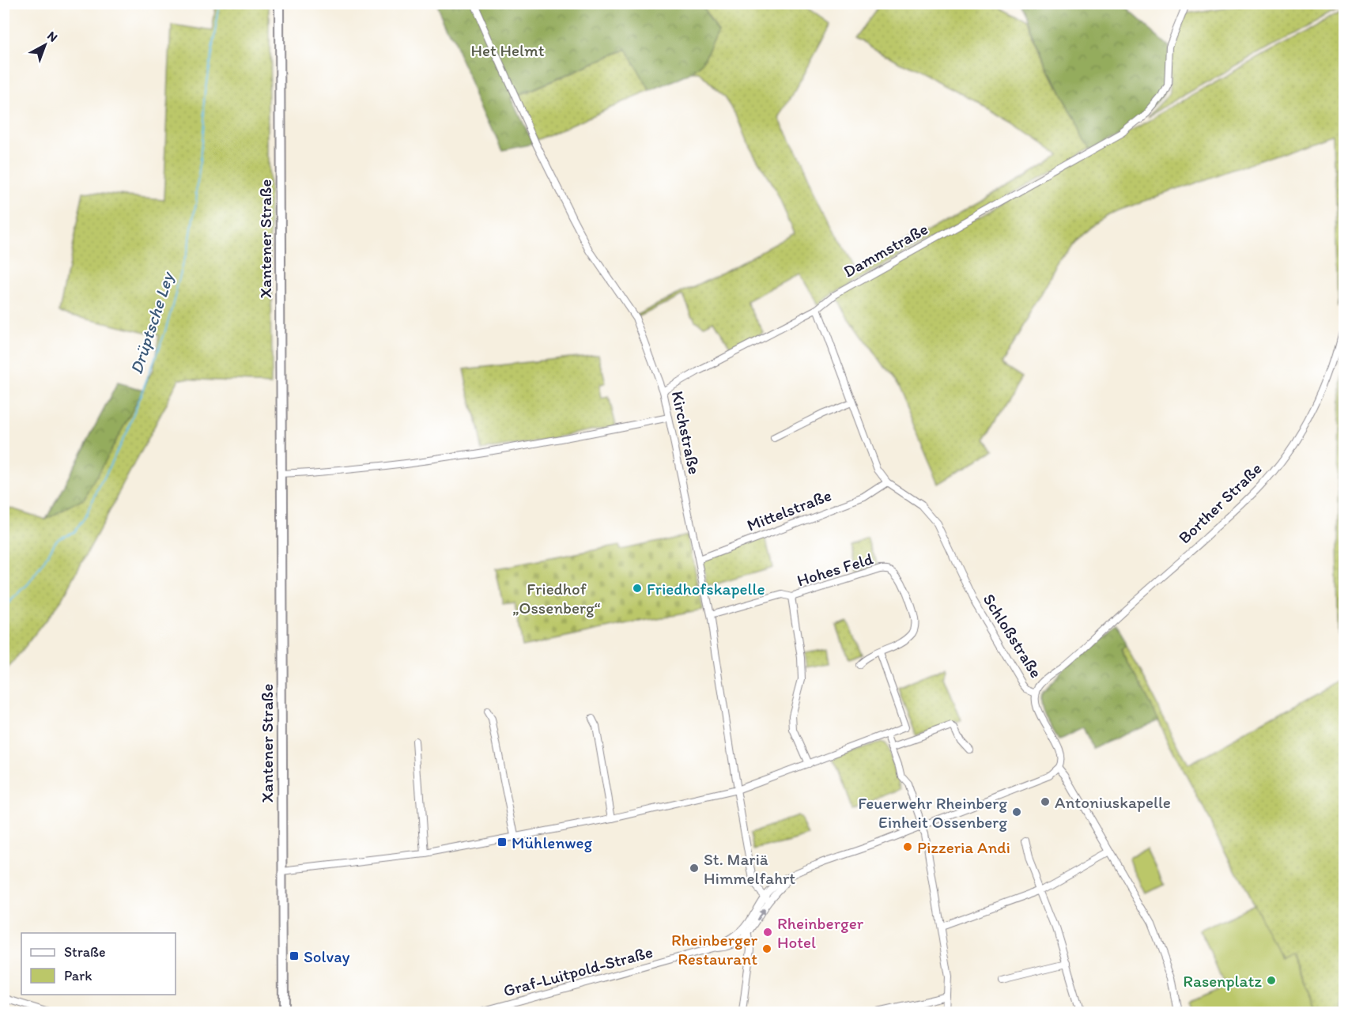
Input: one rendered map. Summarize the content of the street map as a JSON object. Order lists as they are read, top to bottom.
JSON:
{
  "streets": {
    "main road": ["Xantener Straße"],
    "street": [
      "Dammstraße",
      "Kirchstraße",
      "Borther Straße",
      "Mittelstraße",
      "Hohes Feld",
      "Schloßstraße",
      "Graf-Luitpold-Straße"
    ]
  },
  "crossings": [
    ["Dammstraße", "Kirchstraße"],
    ["Dammstraße", "Schloßstraße"],
    ["Kirchstraße", "Mittelstraße"],
    ["Kirchstraße", "Hohes Feld"],
    ["Kirchstraße", "Graf-Luitpold-Straße"],
    ["Borther Straße", "Schloßstraße"],
    ["Mittelstraße", "Schloßstraße"],
    ["Schloßstraße", "Graf-Luitpold-Straße"]
  ],
  "water": ["Drüptsche Ley"],
  "parks": ["Het Helmt", "Friedhof „Ossenberg“"],
  "places": {
    "other": [
      "Friedhofskapelle",
      "Antoniuskapelle",
      "Feuerwehr Rheinberg Einheit Ossenberg",
      "Pizzeria Andi",
      "St. Mariä Himmelfahrt",
      "Rheinberger Hotel",
      "Rheinberger Restaurant",
      "Rasenplatz"
    ],
    "transit": ["Mühlenweg", "Solvay"]
  },
  "legend": ["Straße", "Park"],
  "north": "top right"
}
